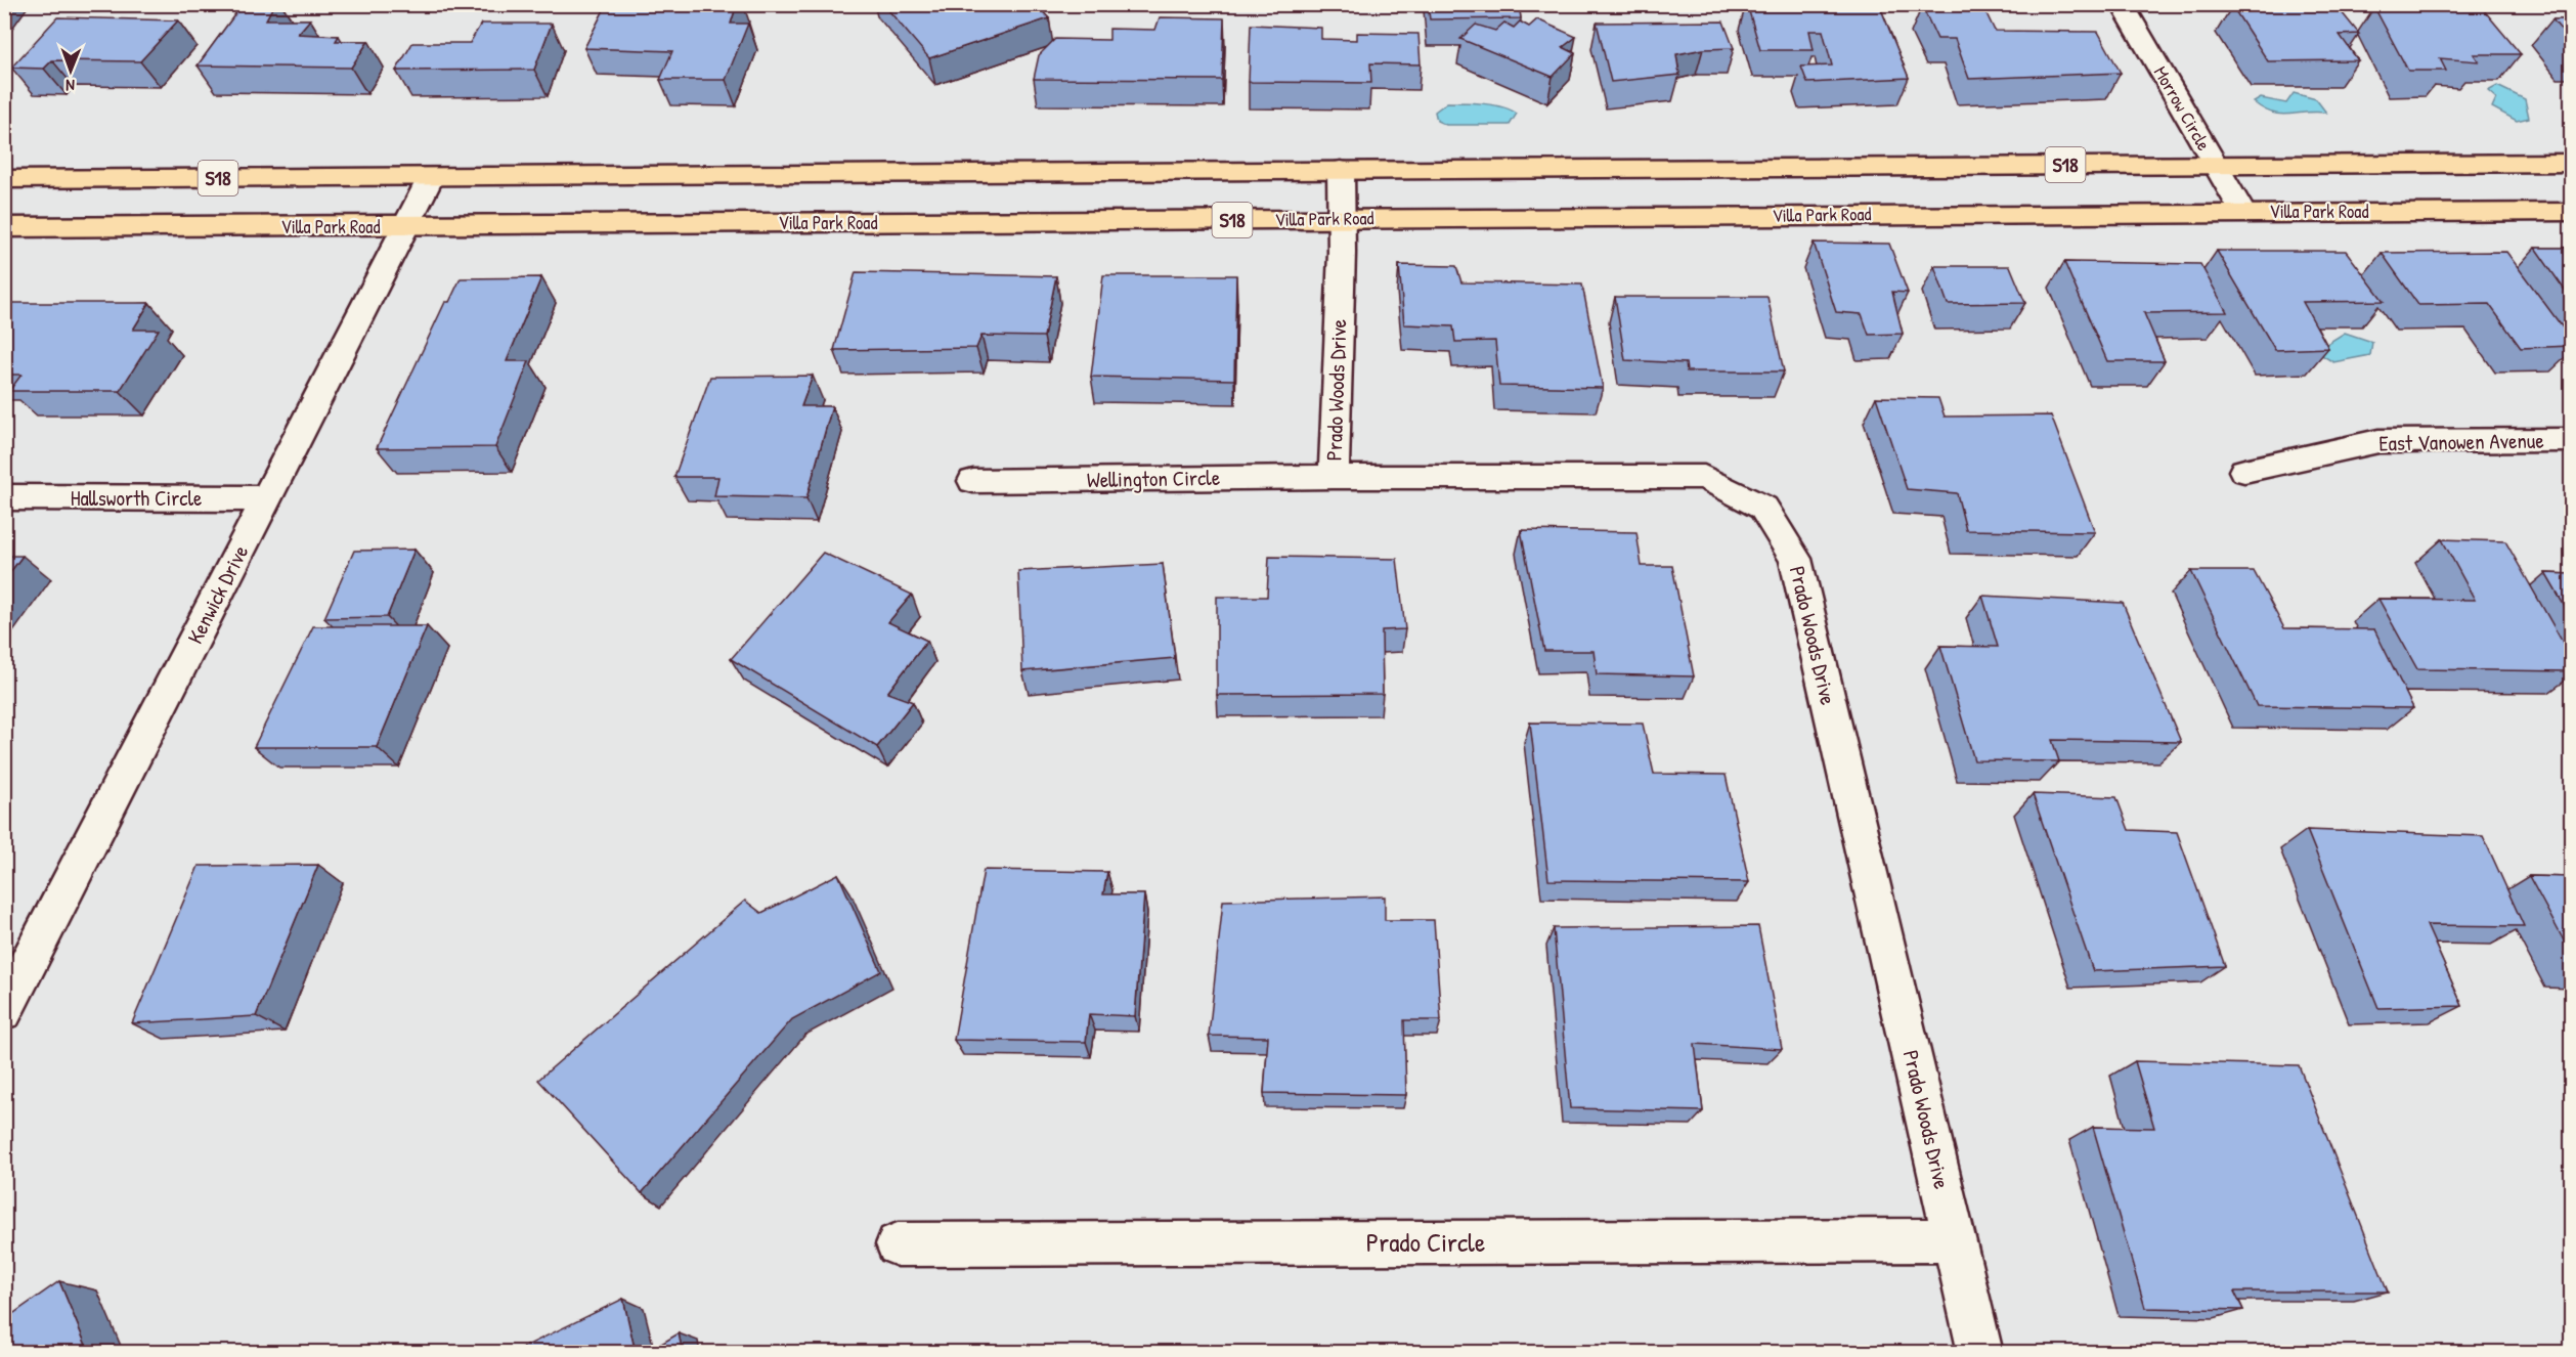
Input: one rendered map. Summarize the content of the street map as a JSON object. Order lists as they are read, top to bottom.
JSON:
{
  "streets": {
    "main road": ["S18", "Villa Park Road"],
    "street": [
      "Morrow Circle",
      "Prado Woods Drive",
      "East Vanowen Avenue",
      "Wellington Circle",
      "Hallsworth Circle",
      "Kenwick Drive",
      "Prado Circle"
    ]
  },
  "crossings": [
    ["Morrow Circle", "S18"],
    ["Morrow Circle", "Villa Park Road"],
    ["S18", "Prado Woods Drive"],
    ["S18", "Kenwick Drive"],
    ["Villa Park Road", "Prado Woods Drive"],
    ["Villa Park Road", "Kenwick Drive"],
    ["Prado Woods Drive", "Wellington Circle"],
    ["Prado Woods Drive", "Prado Circle"],
    ["Hallsworth Circle", "Kenwick Drive"]
  ],
  "north": "bottom"
}
